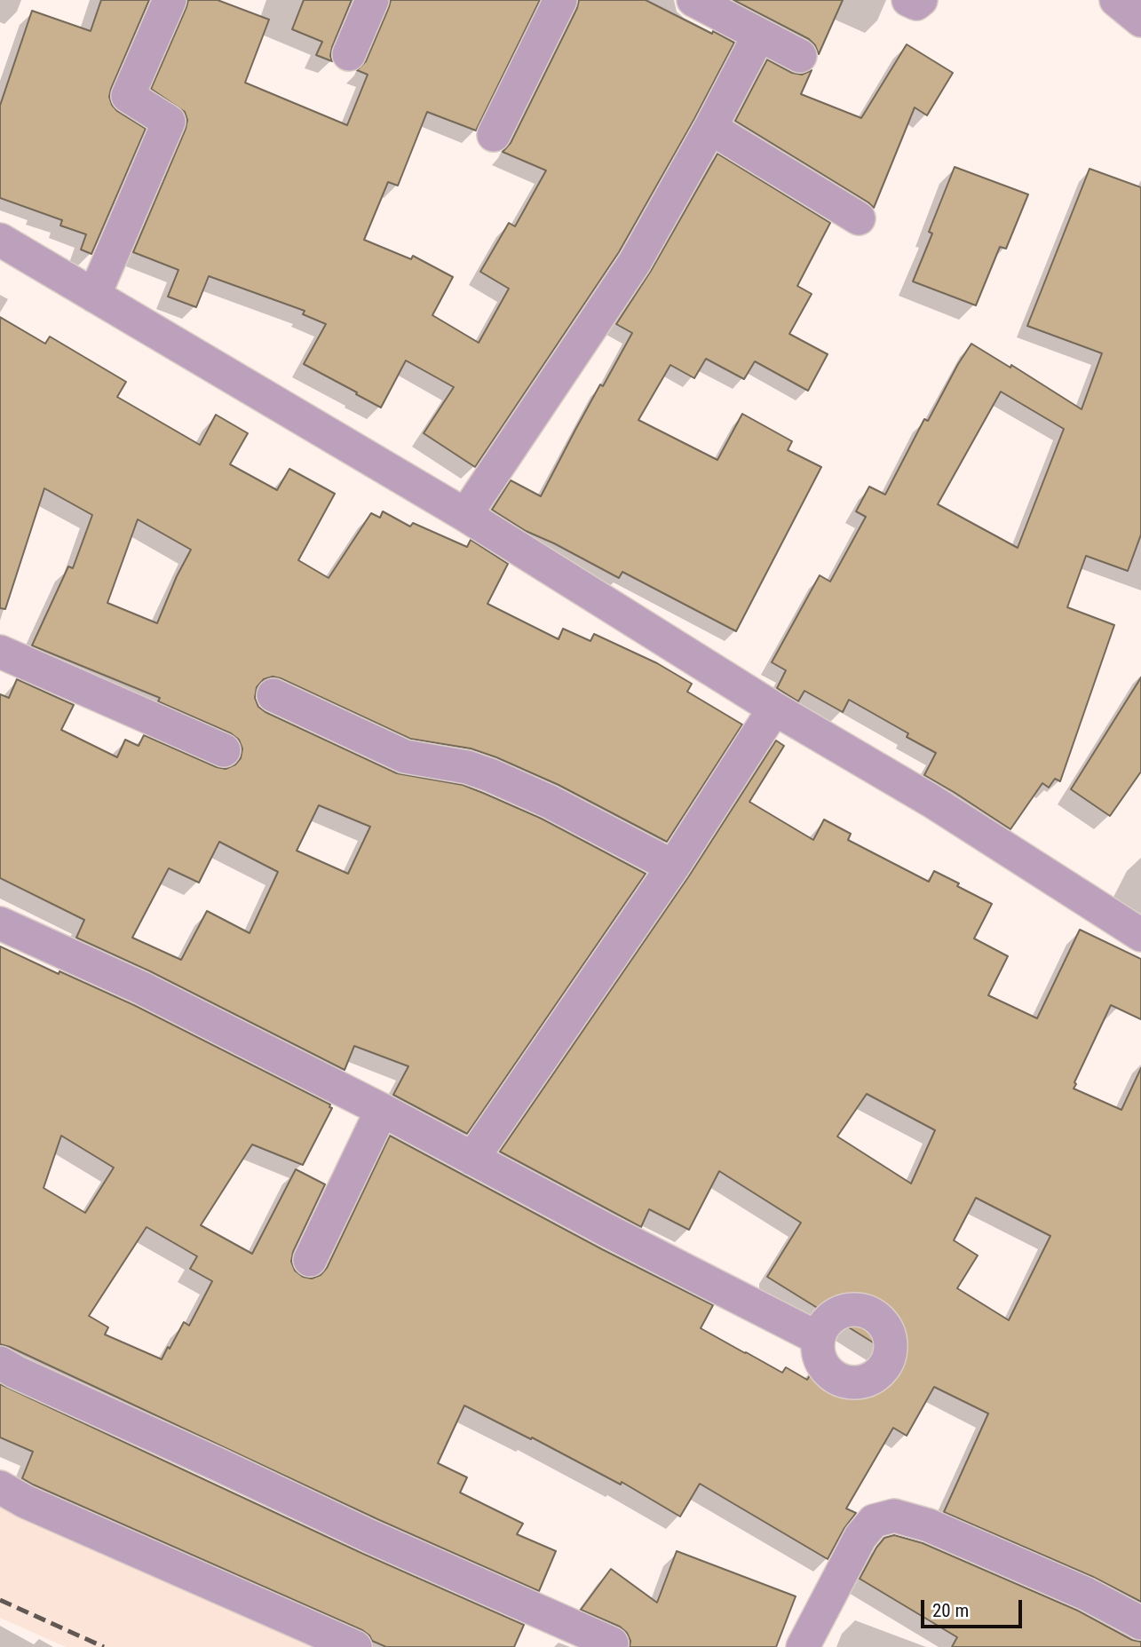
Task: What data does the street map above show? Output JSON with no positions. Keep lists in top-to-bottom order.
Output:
{
  "scale_bar": "20 m"
}
